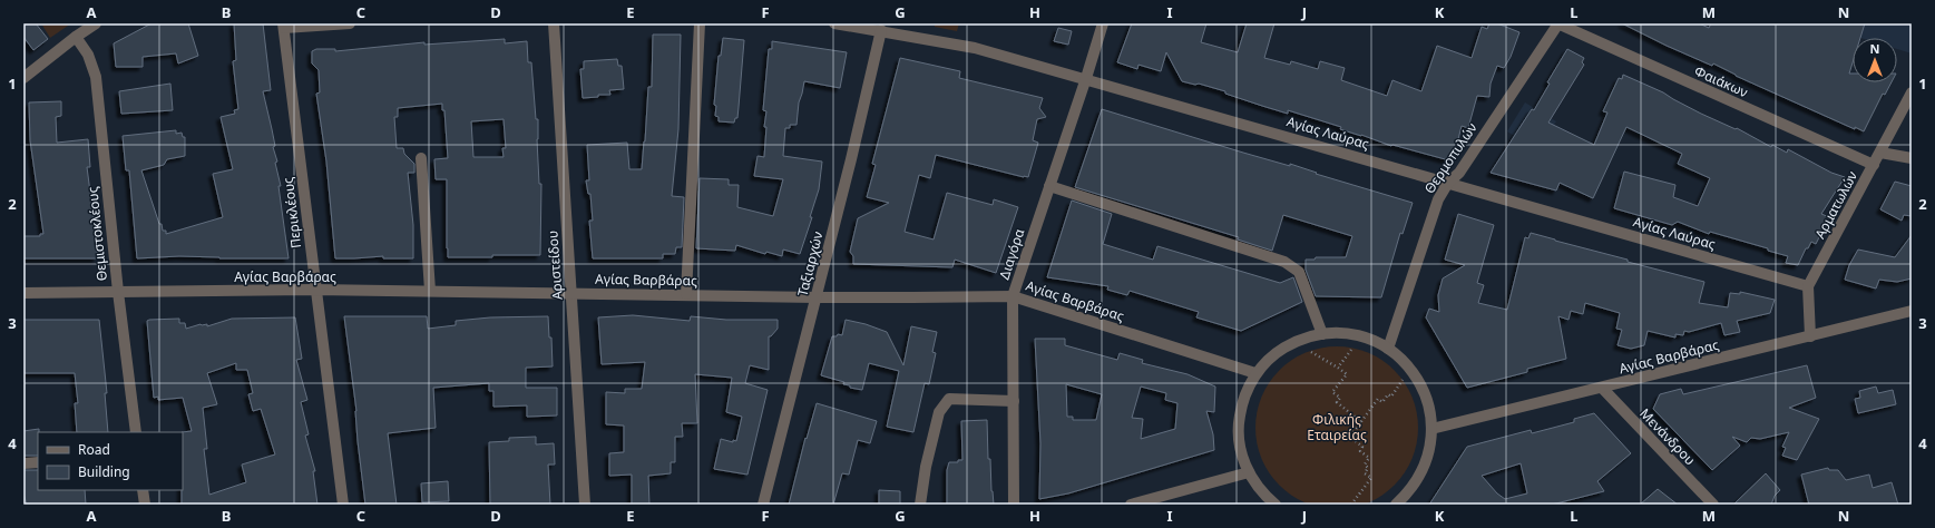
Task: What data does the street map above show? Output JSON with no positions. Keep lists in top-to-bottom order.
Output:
{
  "streets": {
    "street": [
      "Φαιάκων",
      "Αγίας Λαύρας",
      "Θερμοπυλών",
      "Αρματωλών",
      "Περικλέους",
      "Θεμιστοκλέους",
      "Διαγόρα",
      "Ταξιαρχών",
      "Αριστείδου",
      "Αγίας Βαρβάρας",
      "Μενάνδρου"
    ]
  },
  "crossings": [
    ["Φαιάκων", "Θερμοπυλών"],
    ["Φαιάκων", "Αρματωλών"],
    ["Αγίας Λαύρας", "Θερμοπυλών"],
    ["Αγίας Λαύρας", "Αρματωλών"],
    ["Αγίας Λαύρας", "Διαγόρα"],
    ["Αγίας Λαύρας", "Ταξιαρχών"],
    ["Αρματωλών", "Αγίας Βαρβάρας"],
    ["Περικλέους", "Αγίας Βαρβάρας"],
    ["Θεμιστοκλέους", "Αγίας Βαρβάρας"],
    ["Διαγόρα", "Αγίας Βαρβάρας"],
    ["Ταξιαρχών", "Αγίας Βαρβάρας"],
    ["Αριστείδου", "Αγίας Βαρβάρας"],
    ["Αγίας Βαρβάρας", "Μενάνδρου"]
  ],
  "parks": ["Φιλικής Εταιρείας"],
  "legend": ["Road", "Building"],
  "north": "top",
  "grid": {
    "columns": [
      "A",
      "B",
      "C",
      "D",
      "E",
      "F",
      "G",
      "H",
      "I",
      "J",
      "K",
      "L",
      "M",
      "N"
    ],
    "rows": [
      "1",
      "2",
      "3",
      "4"
    ]
  }
}
